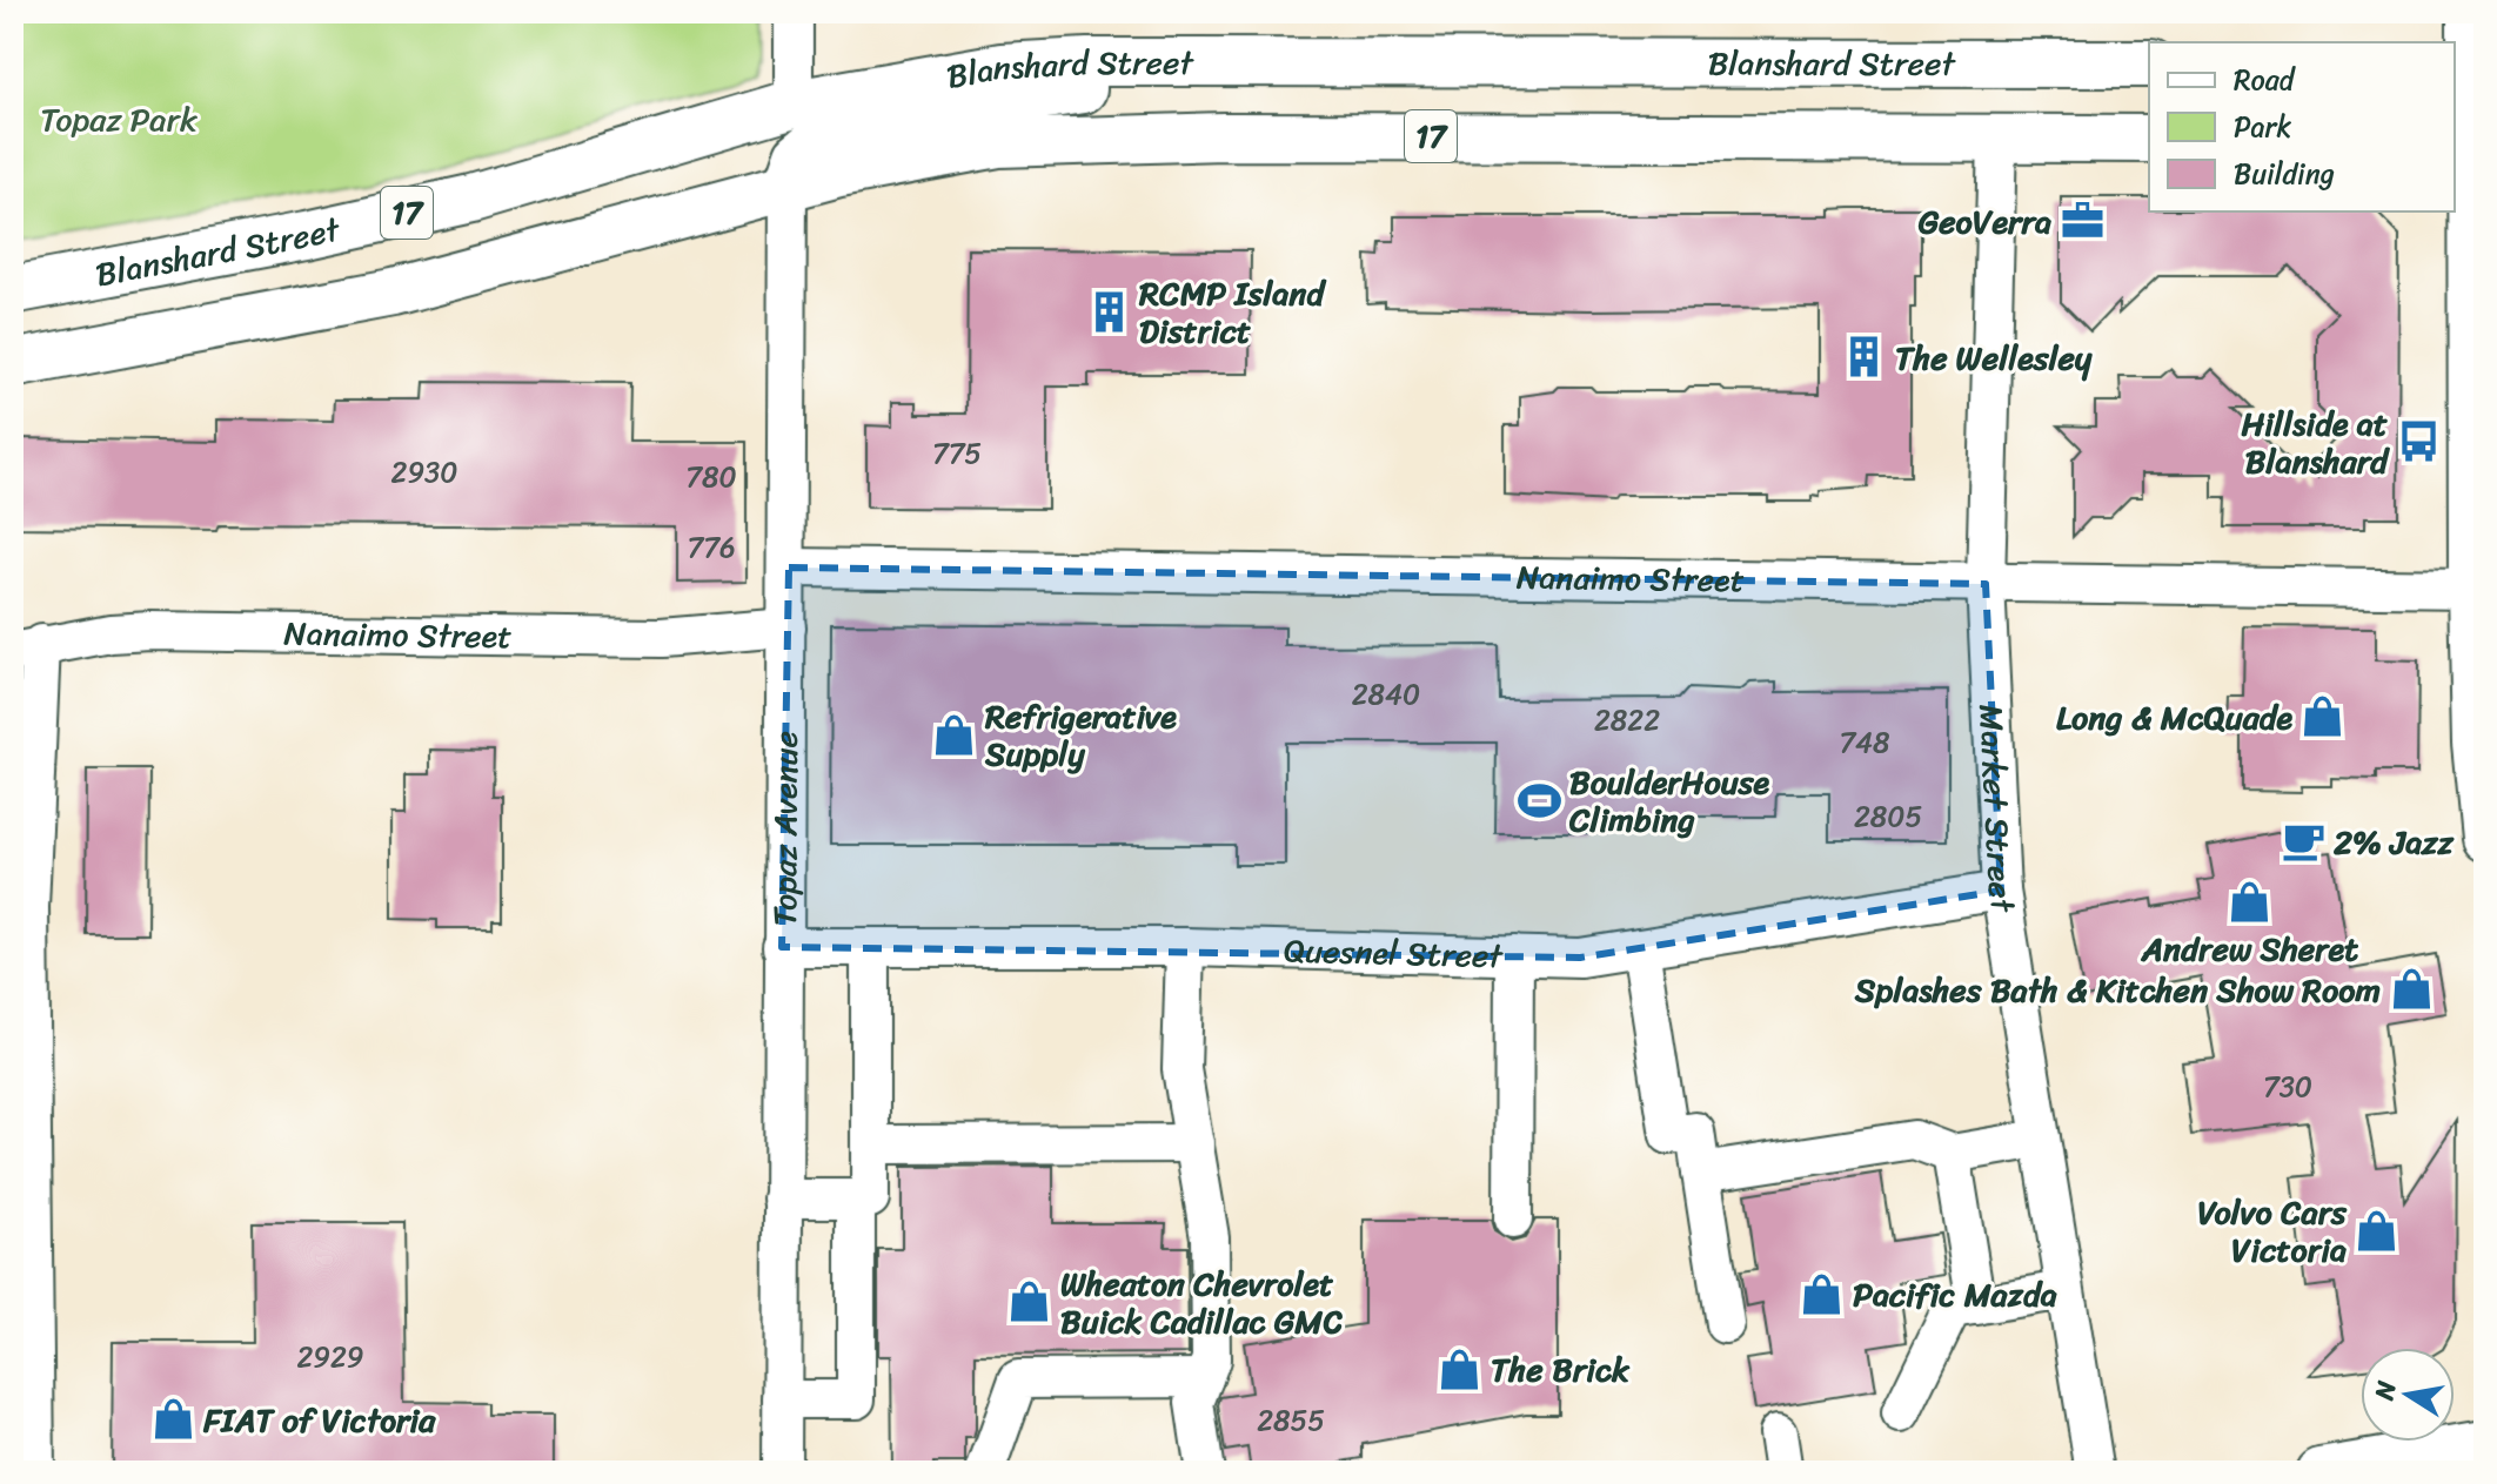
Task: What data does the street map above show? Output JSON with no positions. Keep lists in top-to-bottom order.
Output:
{
  "streets": {
    "main road": ["Blanshard Street", "17"],
    "street": [
      "Nanaimo Street",
      "Market Street",
      "Topaz Avenue",
      "Quesnel Street"
    ]
  },
  "crossings": [
    ["Blanshard Street", "Market Street"],
    ["Blanshard Street", "Topaz Avenue"],
    ["Nanaimo Street", "Market Street"],
    ["Nanaimo Street", "Topaz Avenue"],
    ["Market Street", "Quesnel Street"],
    ["Topaz Avenue", "Quesnel Street"]
  ],
  "parks": ["Topaz Park"],
  "places": {
    "office": ["GeoVerra"],
    "building": ["RCMP Island District", "The Wellesley"],
    "bus stop": ["Hillside at Blanshard"],
    "shop": [
      "Long & McQuade",
      "Refrigerative Supply",
      "Andrew Sheret",
      "Splashes Bath & Kitchen Show Room",
      "Volvo Cars Victoria",
      "Pacific Mazda",
      "Wheaton Chevrolet Buick Cadillac GMC",
      "The Brick",
      "FIAT of Victoria"
    ],
    "sports": ["BoulderHouse Climbing"],
    "cafe": ["2% Jazz"]
  },
  "house_numbers": [
    "775",
    "2930",
    "780",
    "776",
    "2840",
    "2822",
    "748",
    "2805",
    "730",
    "2929",
    "2855"
  ],
  "legend": ["Road", "Park", "Building"],
  "north": "left"
}
